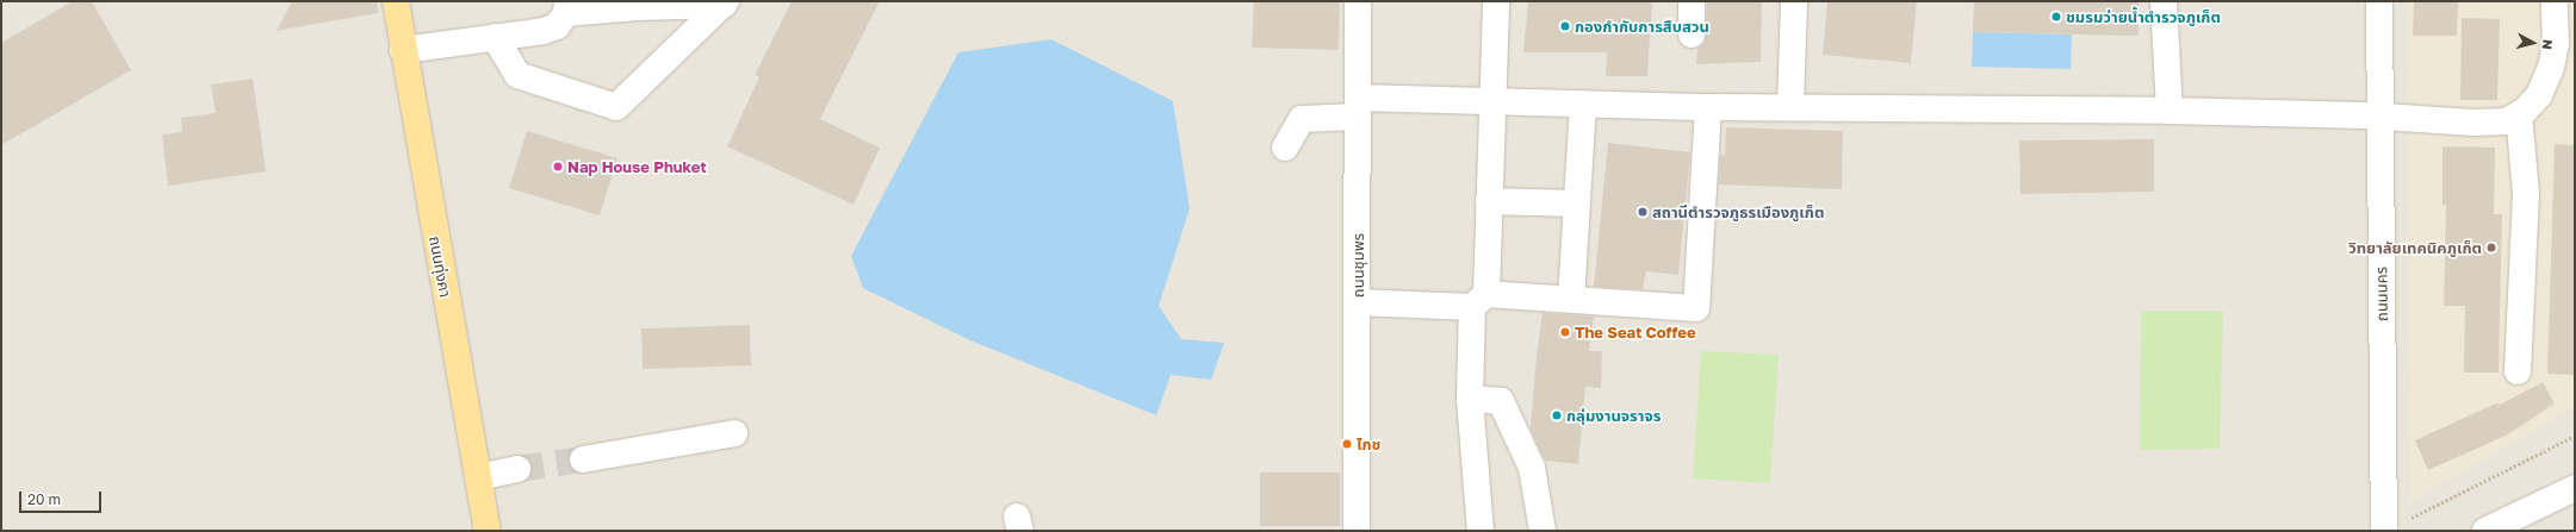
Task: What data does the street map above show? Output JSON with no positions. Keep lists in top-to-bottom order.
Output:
{
  "streets": {
    "main road": ["ถนนทุ่งคา"],
    "street": ["ถนนชุมพร", "ถนนนคร"]
  },
  "places": [
    "ชมรมว่ายน้ำตำรวจภูเก็ต",
    "กองกำกับการสืบสวน",
    "Nap House Phuket",
    "สถานีตำรวจภูธรเมืองภูเก็ต",
    "วิทยาลัยเทคนิคภูเก็ต",
    "The Seat Coffee",
    "กลุ่มงานจราจร",
    "ไกช"
  ],
  "scale_bar": "20 m",
  "north": "right"
}
